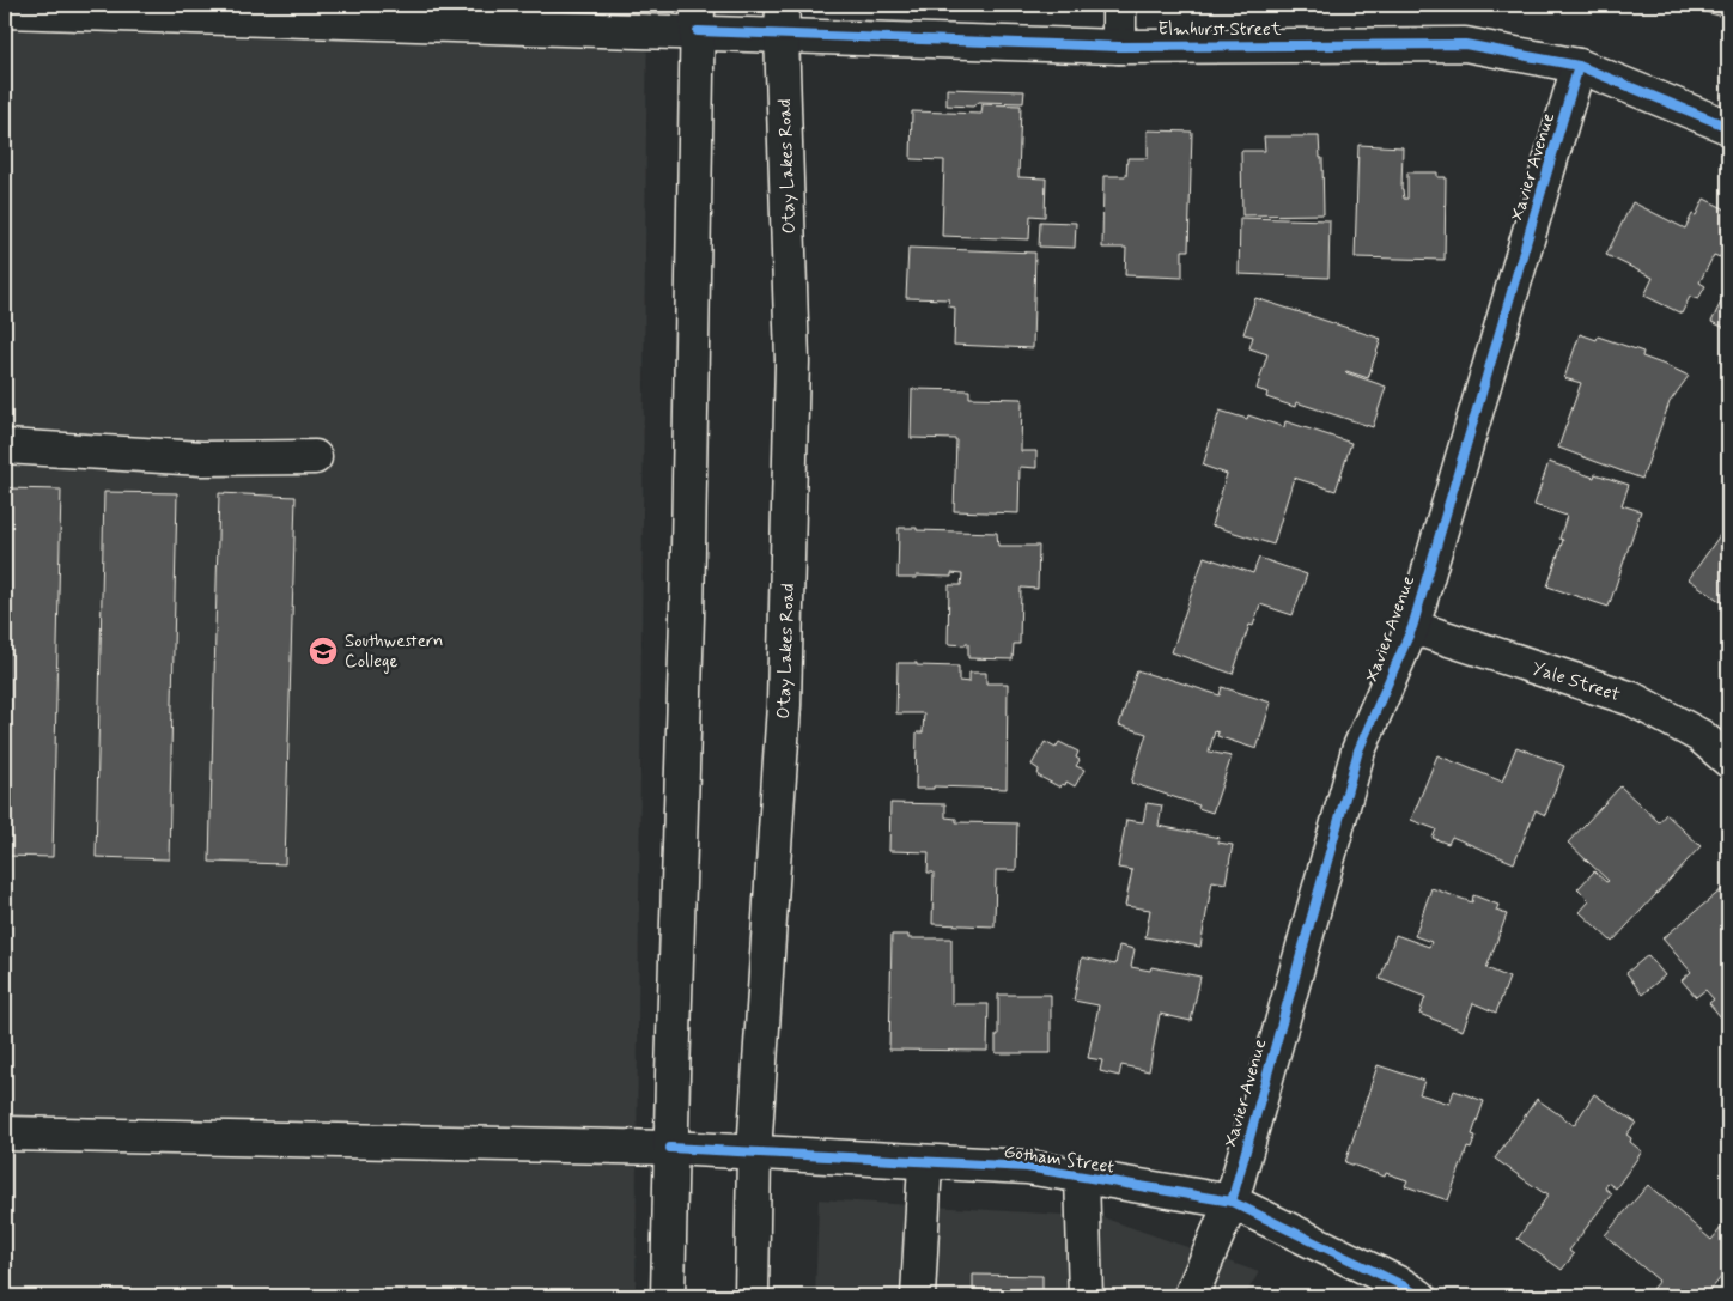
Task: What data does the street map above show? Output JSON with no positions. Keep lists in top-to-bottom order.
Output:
{
  "streets": {
    "street": [
      "Elmhurst Street",
      "Otay Lakes Road",
      "Xavier Avenue",
      "Yale Street",
      "Gotham Street"
    ]
  },
  "crossings": [
    ["Elmhurst Street", "Otay Lakes Road"],
    ["Elmhurst Street", "Xavier Avenue"],
    ["Otay Lakes Road", "Gotham Street"],
    ["Xavier Avenue", "Yale Street"],
    ["Xavier Avenue", "Gotham Street"]
  ],
  "places": {
    "school or university": ["Southwestern College"]
  }
}
